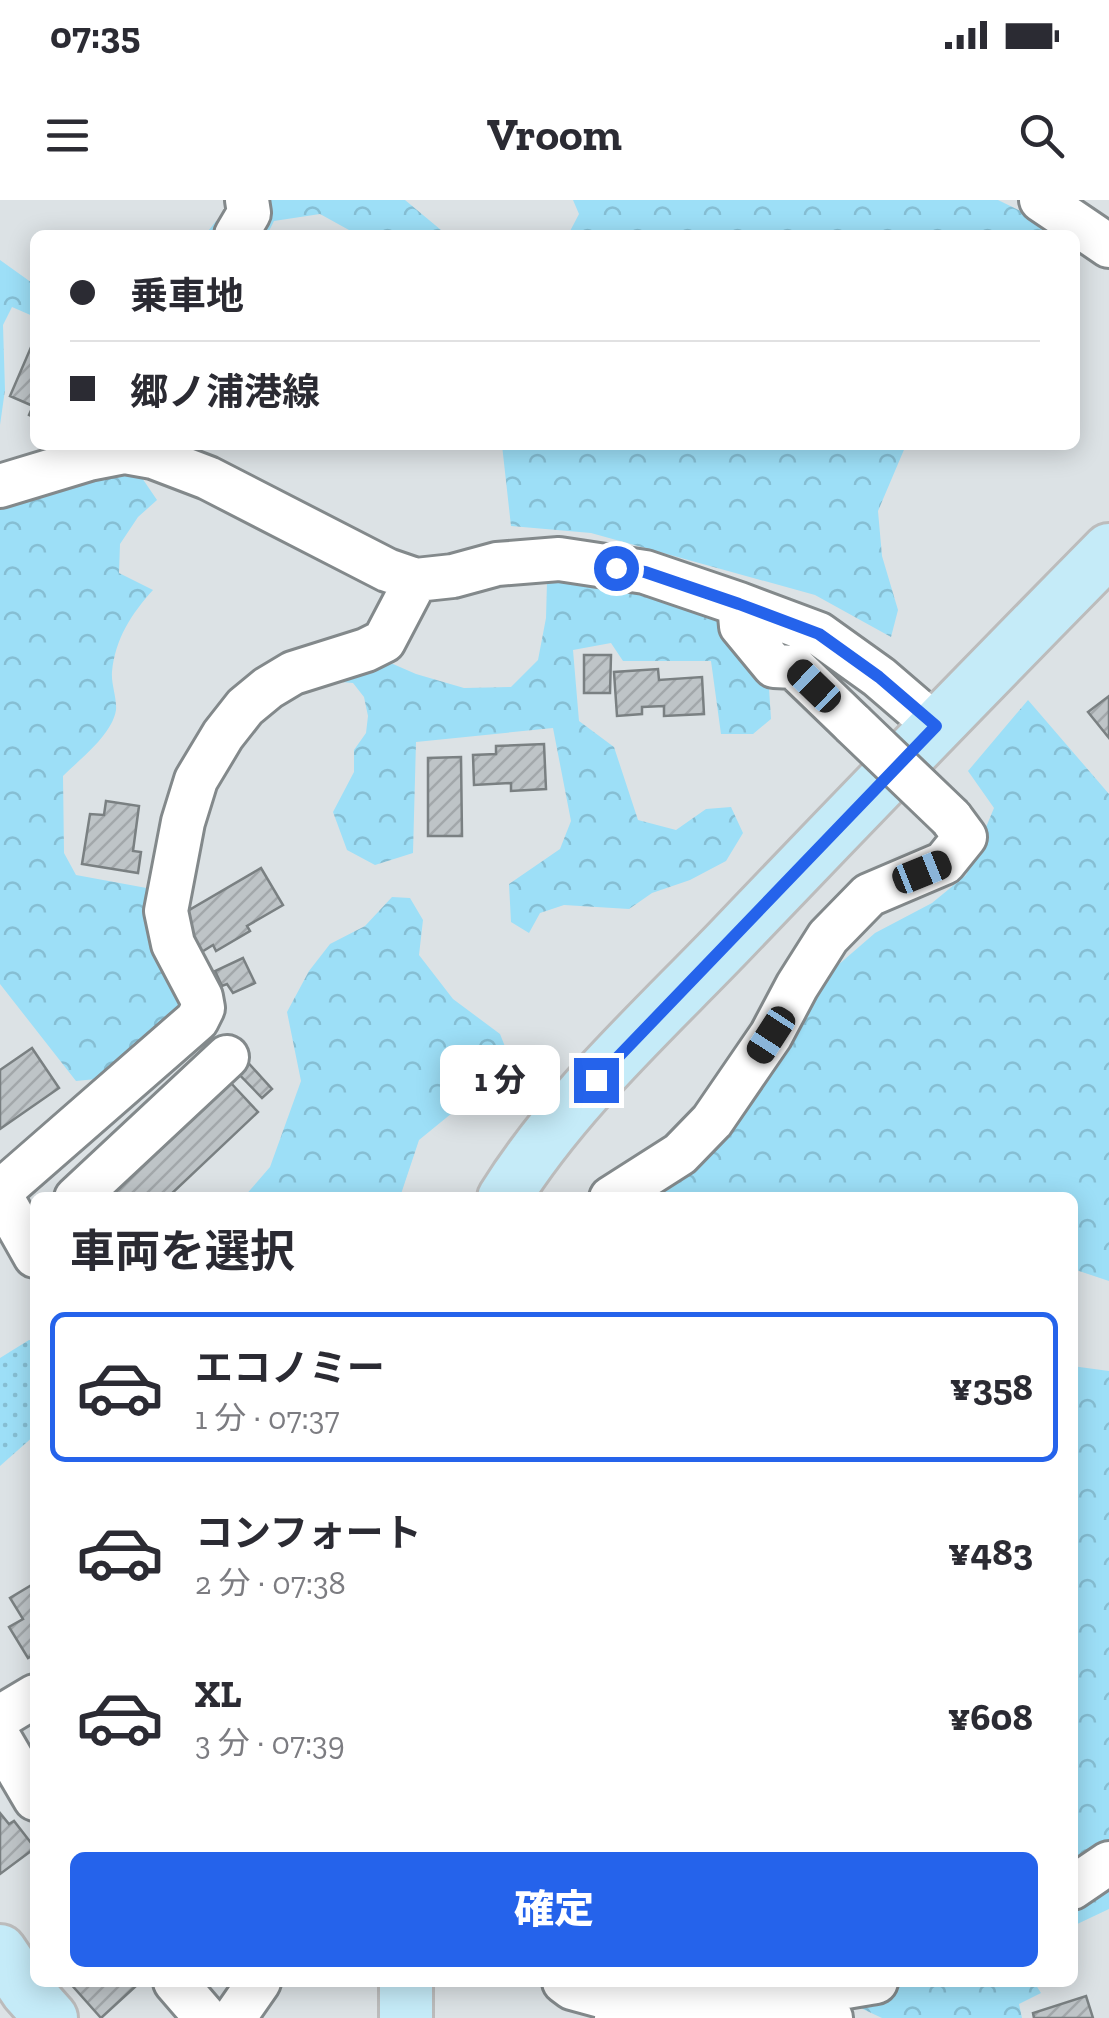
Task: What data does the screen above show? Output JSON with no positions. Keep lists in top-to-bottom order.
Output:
{
  "page": {
    "status": "07:35",
    "header": "Vroom",
    "banner": ["乗車地", "郷ノ浦港線"],
    "bubble": "1 分",
    "heading": "車両を選択",
    "list": [
      {
        "name": "エコノミー",
        "note": "1 分 · 07:37",
        "value": "¥358"
      },
      {
        "name": "コンフォート",
        "note": "2 分 · 07:38",
        "value": "¥483"
      },
      {
        "name": "XL",
        "note": "3 分 · 07:39",
        "value": "¥608"
      }
    ],
    "buttons": "確定"
  }
}
